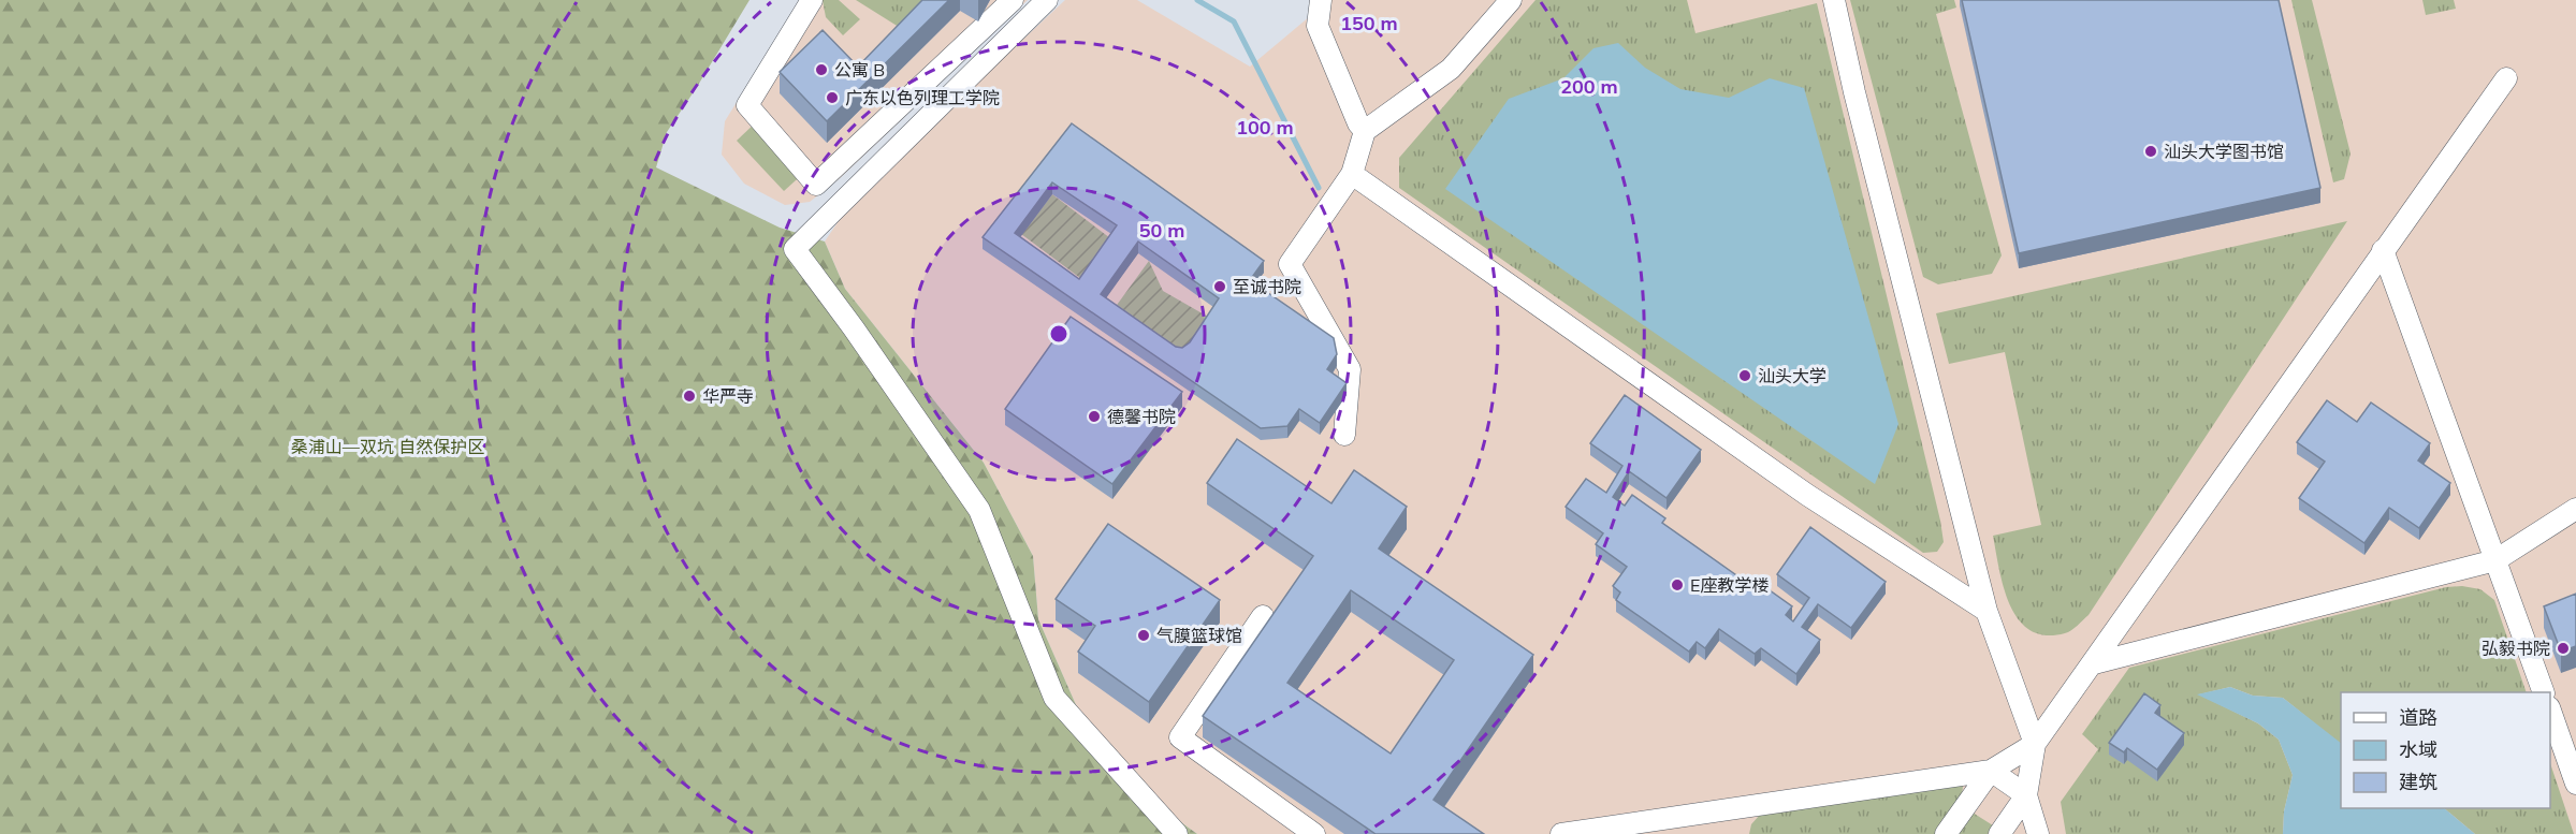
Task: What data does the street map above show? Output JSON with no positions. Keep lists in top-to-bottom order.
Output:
{
  "parks": ["桑浦山—双坑 自然保护区"],
  "places": [
    "公寓 B",
    "广东以色列理工学院",
    "汕头大学图书馆",
    "至诚书院",
    "汕头大学",
    "华严寺",
    "德馨书院",
    "E座教学楼",
    "气膜篮球馆",
    "弘毅书院"
  ],
  "legend": ["道路", "水域", "建筑"],
  "rings": [
    "150 m",
    "200 m",
    "100 m",
    "50 m"
  ]
}
